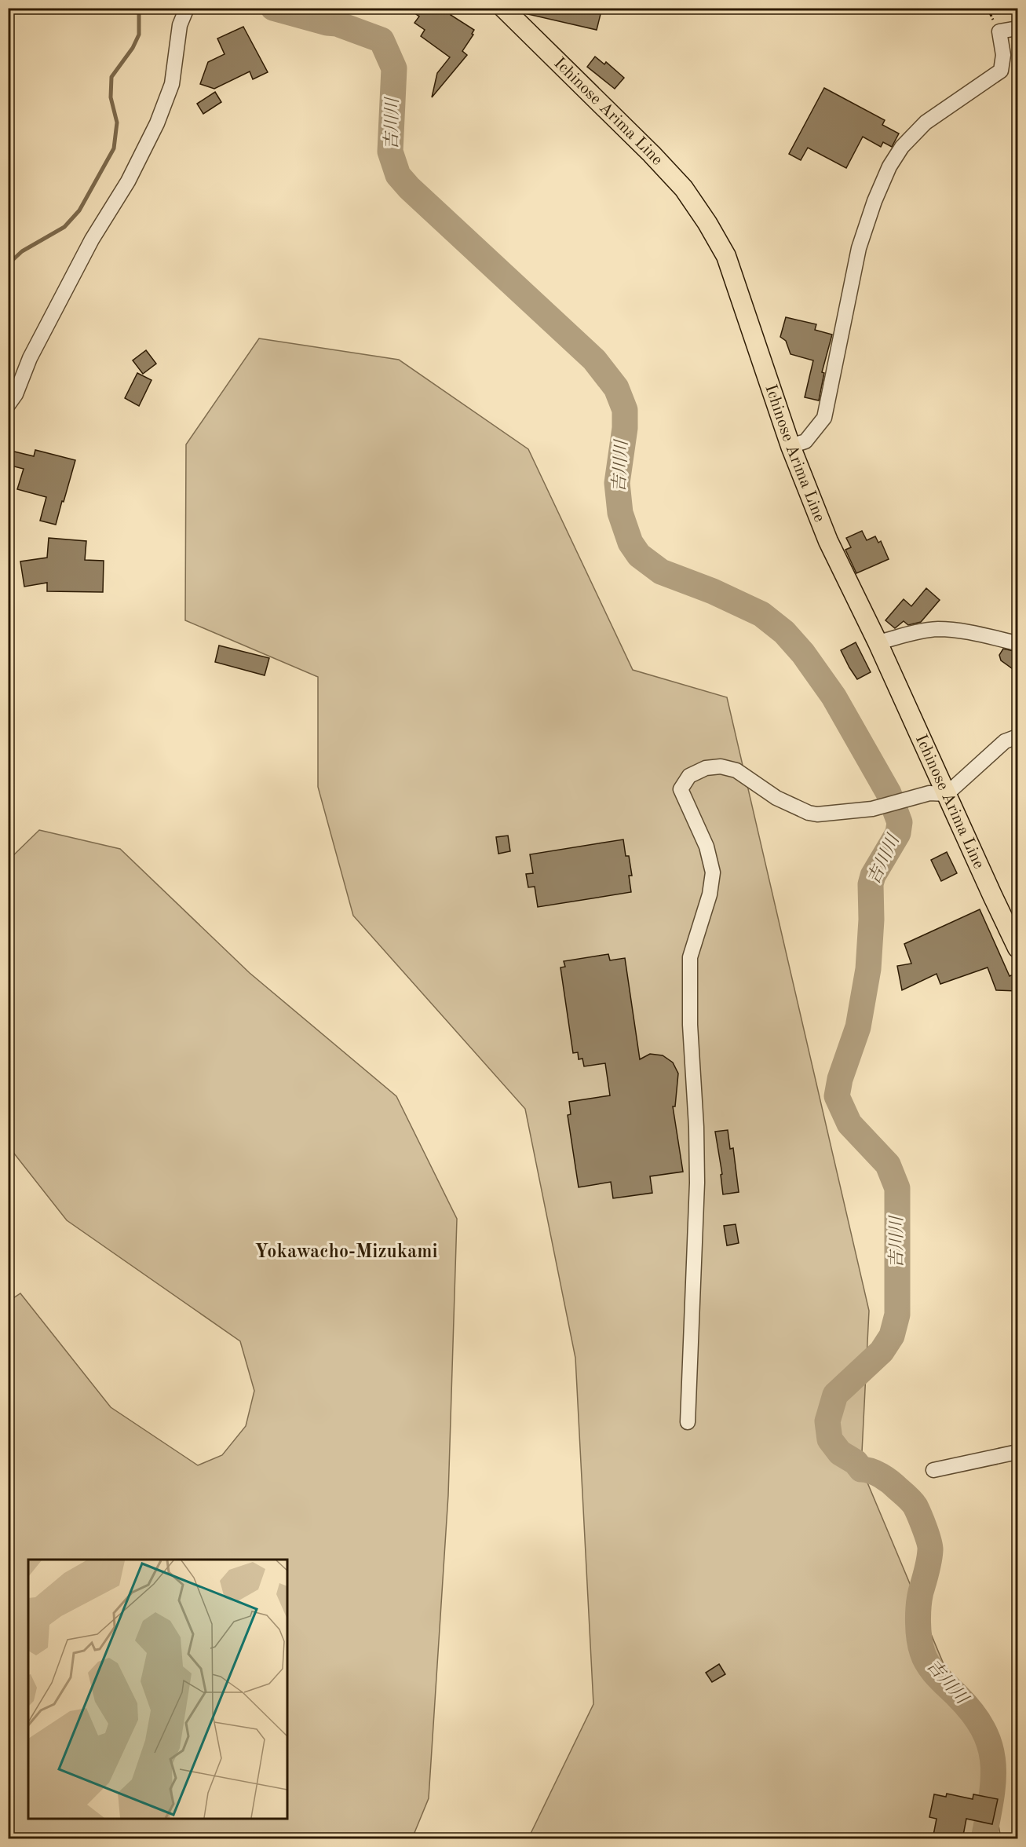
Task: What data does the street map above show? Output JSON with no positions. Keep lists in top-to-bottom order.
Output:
{
  "streets": {
    "main road": ["Ichinose Arima Line"]
  },
  "districts": ["Yokawacho-Mizukami"],
  "water": ["吉川川"]
}
